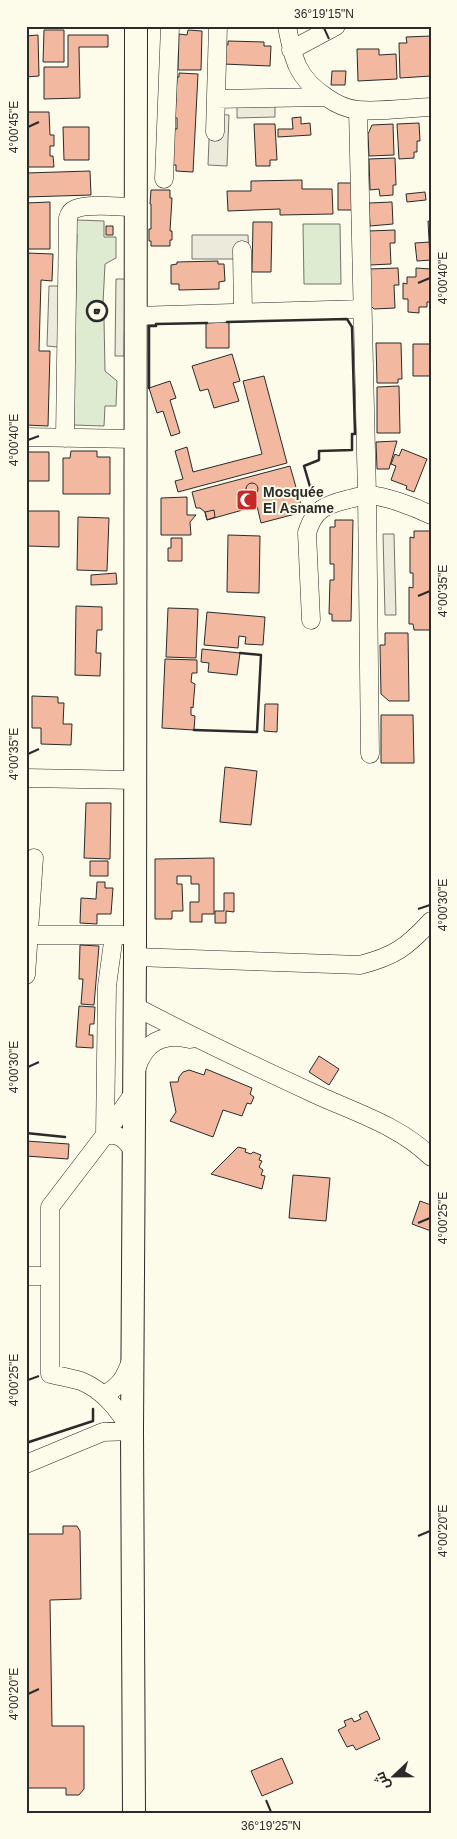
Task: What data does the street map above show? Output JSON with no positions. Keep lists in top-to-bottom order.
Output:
{
  "places": {
    "mosque": ["Mosquée El Asname"]
  },
  "north": "left",
  "coordinates": [
    "36°19'15\"N",
    "4°00'45\"E",
    "4°00'40\"E",
    "4°00'35\"E",
    "4°00'30\"E",
    "4°00'25\"E",
    "4°00'20\"E",
    "36°19'25\"N"
  ]
}
